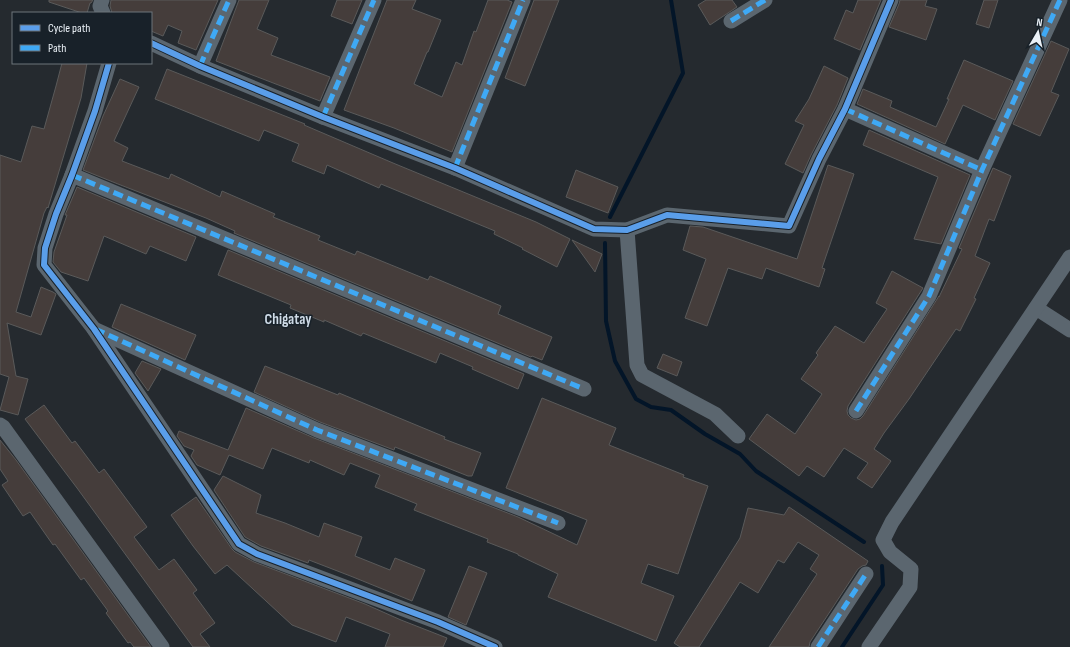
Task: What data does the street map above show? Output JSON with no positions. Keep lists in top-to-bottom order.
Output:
{
  "districts": ["Chigatay"],
  "legend": ["Cycle path", "Path"],
  "north": "top"
}
